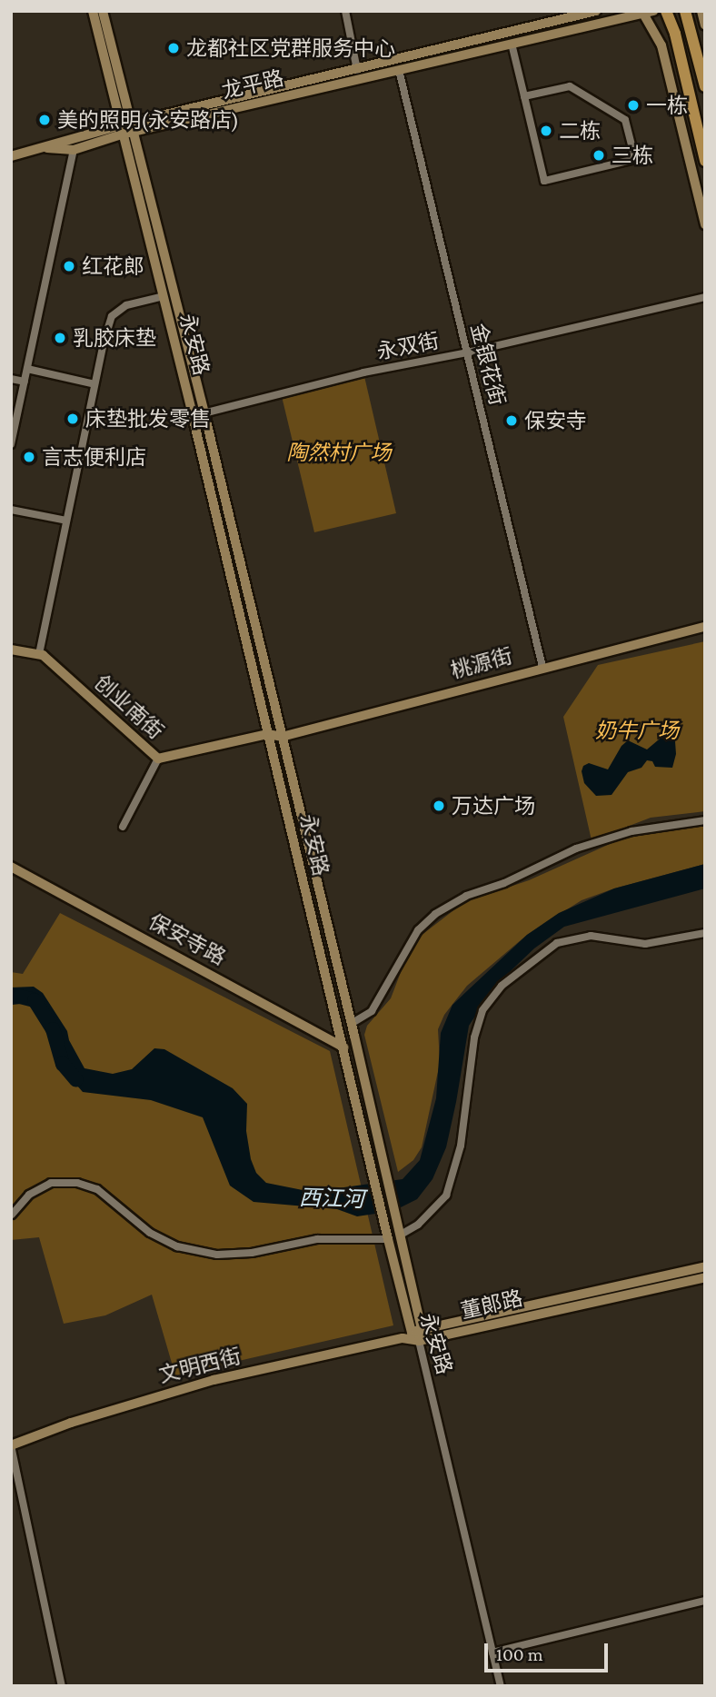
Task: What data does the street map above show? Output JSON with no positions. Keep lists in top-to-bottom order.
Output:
{
  "streets": {
    "street": [
      "龙平路",
      "永安路",
      "永双街",
      "金银花街",
      "桃源街",
      "创业南街",
      "保安寺路",
      "董郞路",
      "文明西街"
    ]
  },
  "crossings": [
    ["龙平路", "永安路"],
    ["龙平路", "金银花街"],
    ["永安路", "永双街"],
    ["永安路", "桃源街"],
    ["永安路", "创业南街"],
    ["永安路", "保安寺路"],
    ["永安路", "董郞路"],
    ["永安路", "文明西街"],
    ["永双街", "金银花街"],
    ["金银花街", "桃源街"],
    ["桃源街", "创业南街"],
    ["董郞路", "文明西街"]
  ],
  "water": ["西江河"],
  "parks": ["陶然村广场", "奶牛广场"],
  "places": [
    "龙都社区党群服务中心",
    "一栋",
    "美的照明(永安路店)",
    "二栋",
    "三栋",
    "红花郎",
    "乳胶床垫",
    "床垫批发零售",
    "保安寺",
    "言志便利店",
    "万达广场"
  ],
  "scale_bar": "100 m"
}
